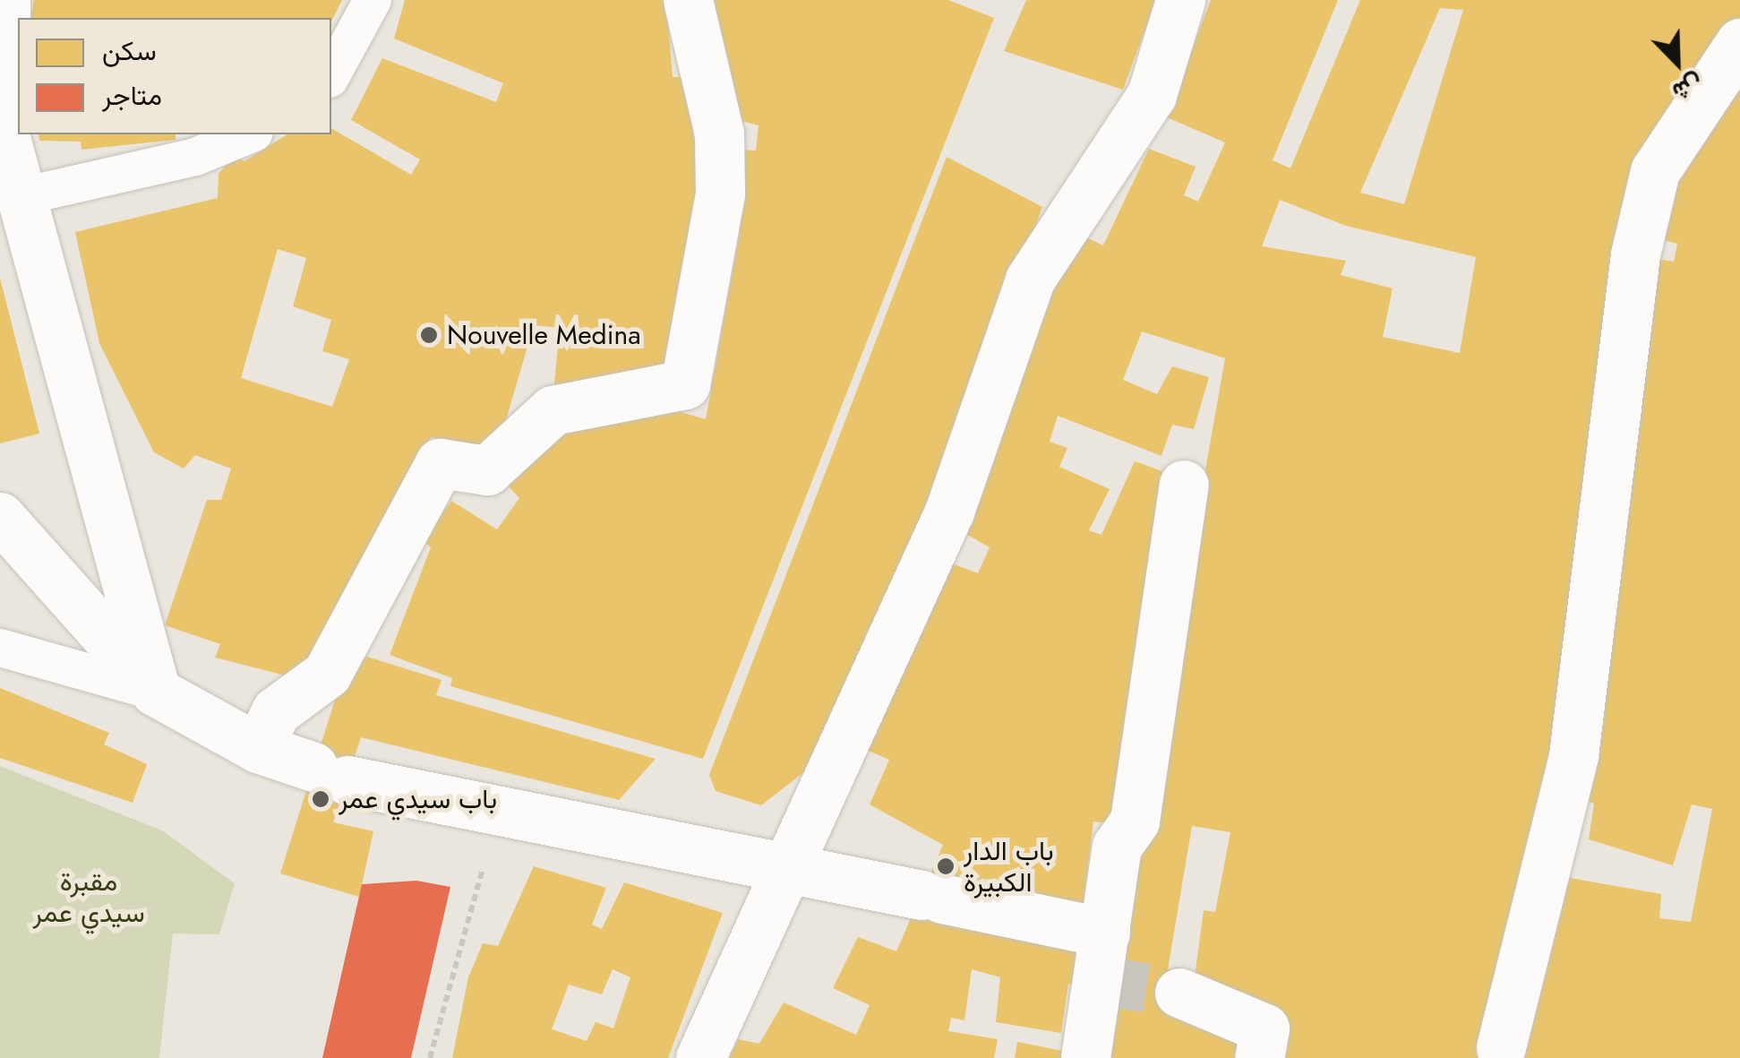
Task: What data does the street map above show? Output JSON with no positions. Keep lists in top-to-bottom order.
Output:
{
  "parks": ["مقبرة سيدي عمر"],
  "places": ["Nouvelle Medina", "باب سيدي عمر", "باب الدار الكبيرة"],
  "legend": ["سكن", "متاجر"],
  "north": "bottom right"
}
